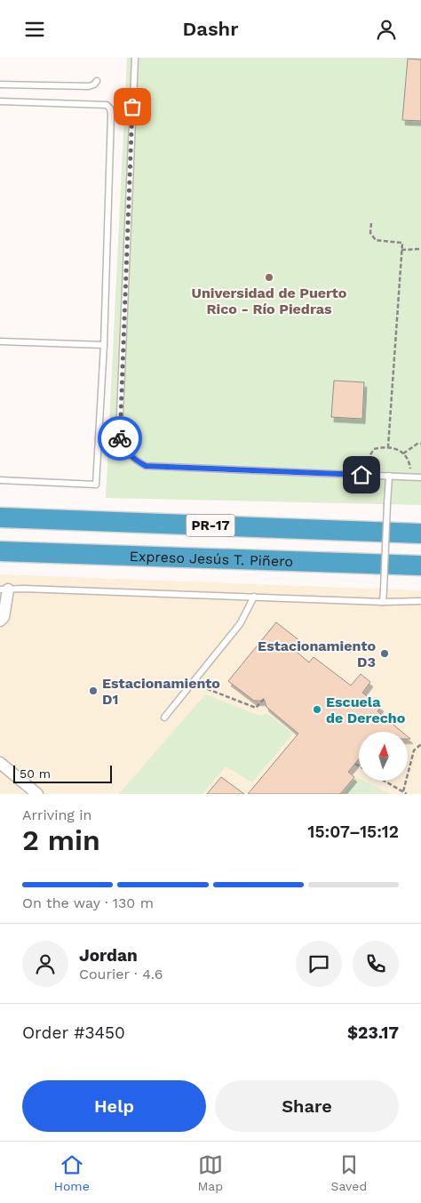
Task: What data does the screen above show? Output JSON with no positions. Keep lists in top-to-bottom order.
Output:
{
  "streets": {
    "highway": ["PR-17", "Expreso Jesús T. Piñero"]
  },
  "places": [
    "Universidad de Puerto Rico - Río Piedras",
    "Estacionamiento D3",
    "Estacionamiento D1",
    "Escuela de Derecho"
  ],
  "scale_bar": "50 m",
  "north": "top",
  "page": {
    "header": "Dashr",
    "scale": "50 m",
    "heading": ["2 min", "Arriving in", "15:07–15:12"],
    "panel": [
      "Jordan",
      "Courier · 4.6",
      "Order #3450",
      "$23.17"
    ],
    "bar": "On the way · 130 m",
    "buttons": ["Help", "Share"],
    "tabs": ["Home", "Map", "Saved"]
  }
}
